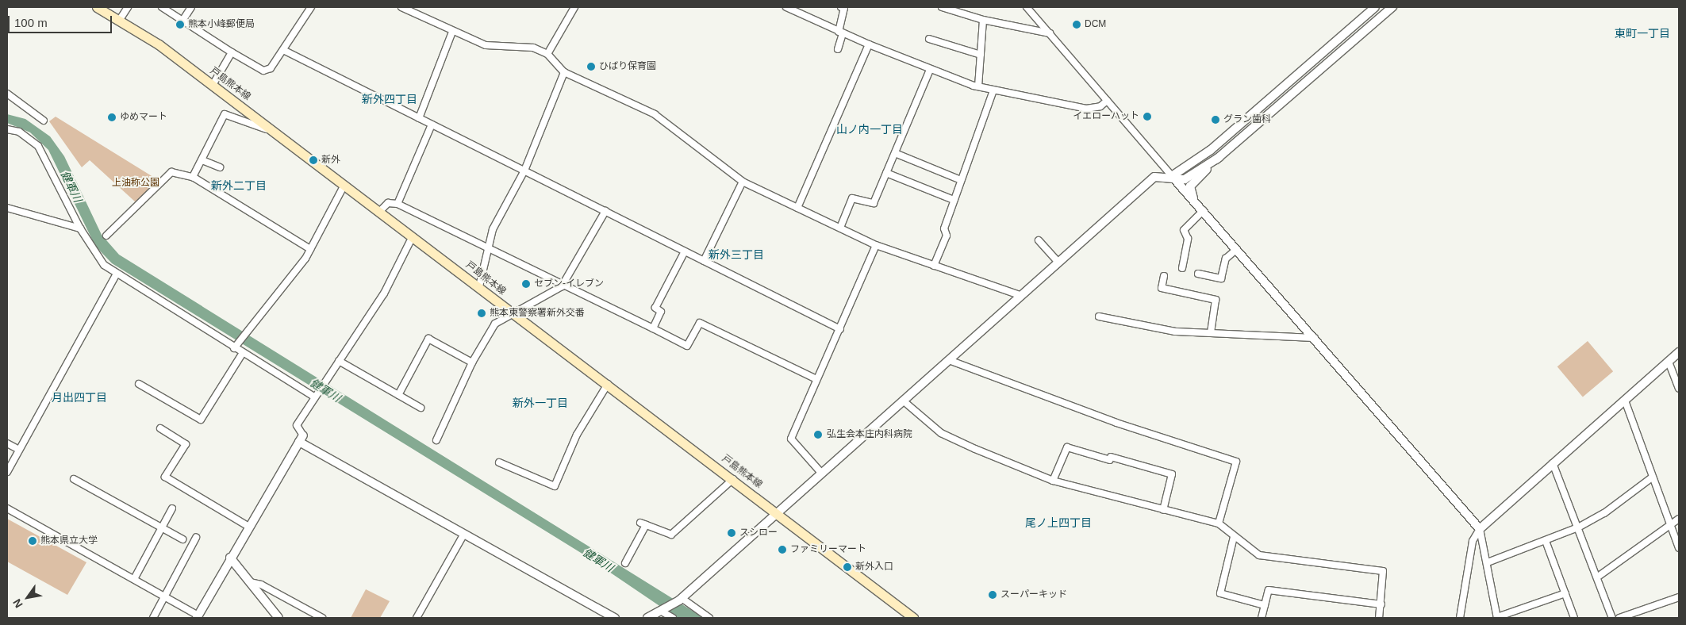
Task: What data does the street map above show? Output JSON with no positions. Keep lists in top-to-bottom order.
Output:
{
  "streets": {
    "main road": ["戸島熊本線"]
  },
  "districts": [
    "東町一丁目",
    "新外四丁目",
    "山ノ内一丁目",
    "新外二丁目",
    "新外三丁目",
    "月出四丁目",
    "新外一丁目",
    "尾ノ上四丁目"
  ],
  "water": ["健軍川"],
  "parks": ["上油称公園"],
  "places": [
    "熊本小峰郵便局",
    "DCM",
    "ひばり保育園",
    "イエローハット",
    "ゆめマート",
    "グラン歯科",
    "新外",
    "セブン-イレブン",
    "熊本東警察署新外交番",
    "弘生会本庄内科病院",
    "スシロー",
    "熊本県立大学",
    "ファミリーマート",
    "新外入口",
    "スーパーキッド"
  ],
  "scale_bar": "100 m",
  "north": "bottom left"
}
